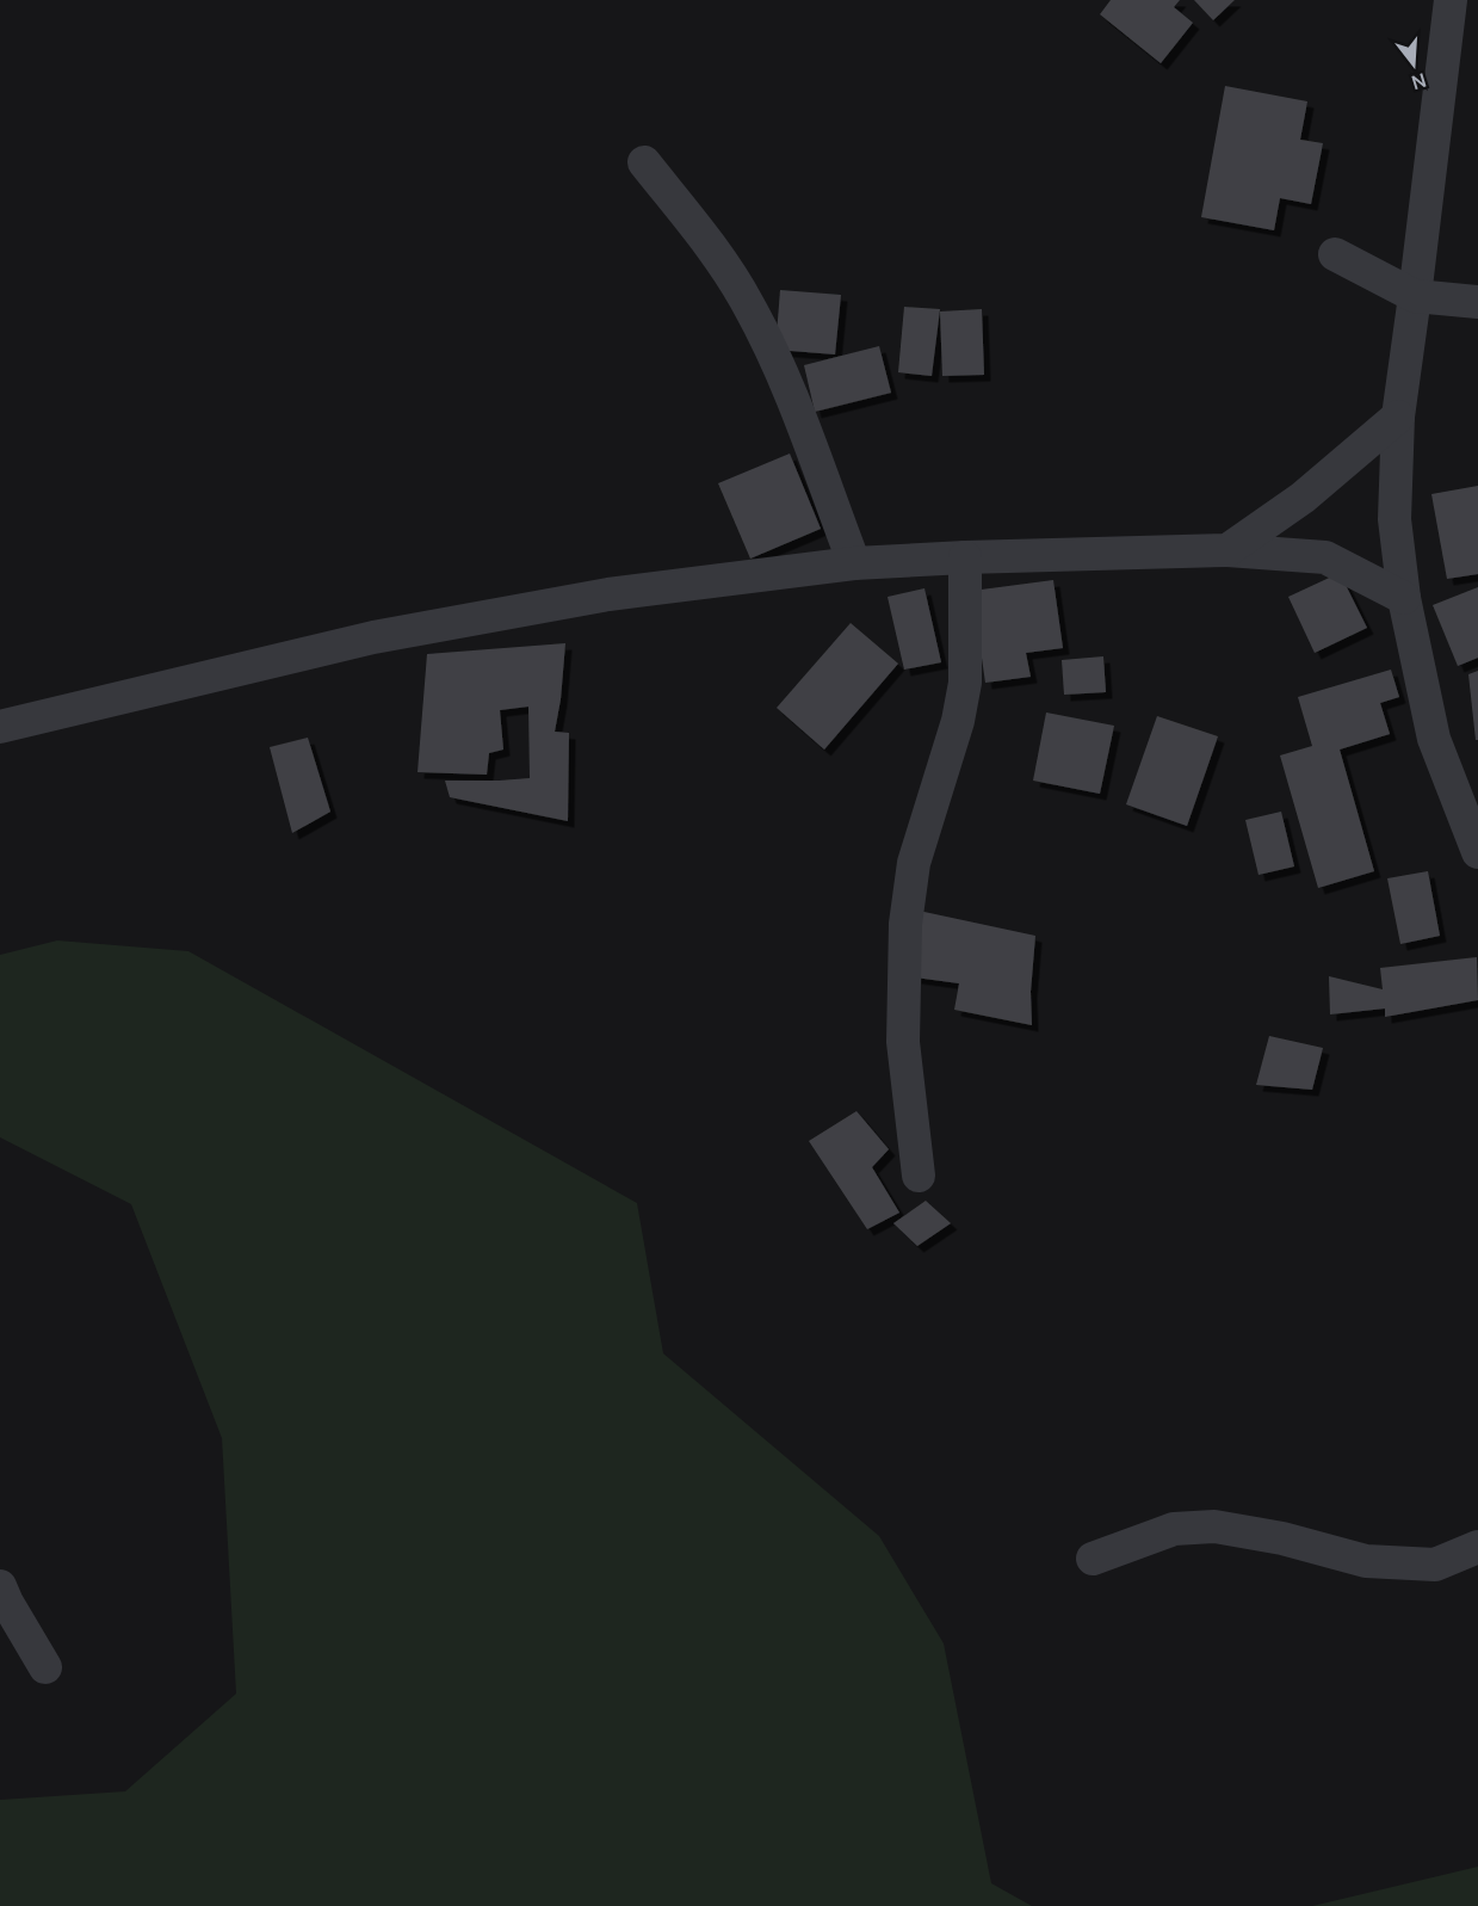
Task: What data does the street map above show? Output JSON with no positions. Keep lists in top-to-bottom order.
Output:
{
  "north": "bottom"
}
